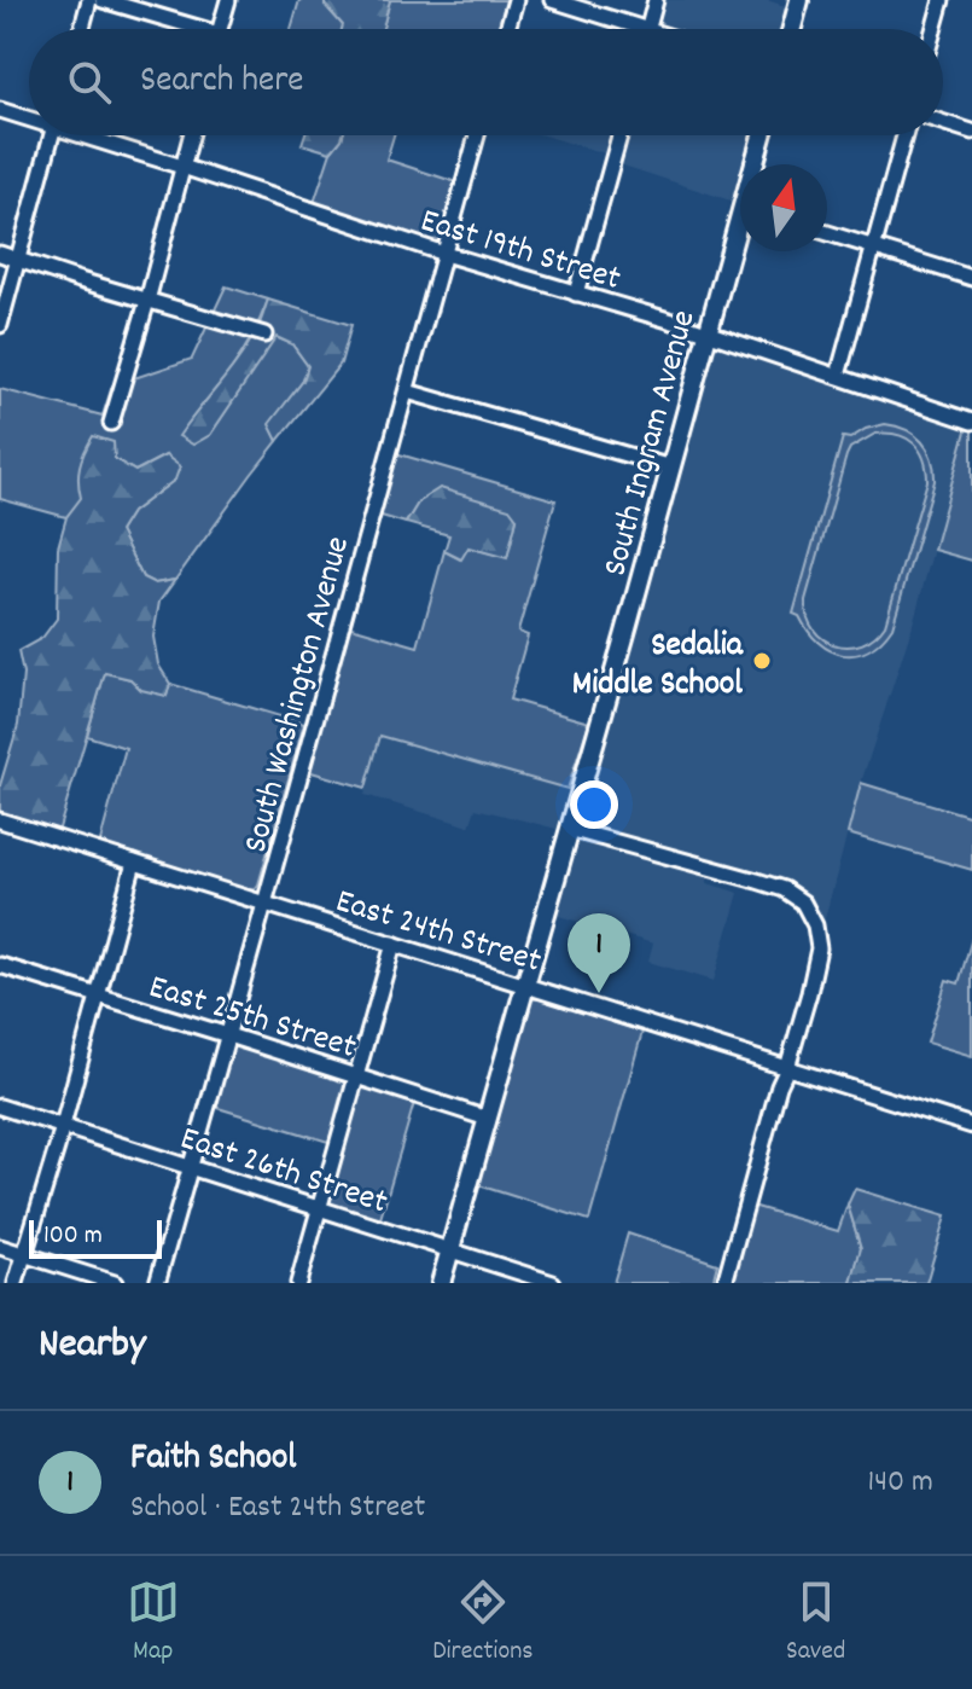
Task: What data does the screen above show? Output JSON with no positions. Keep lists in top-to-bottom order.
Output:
{
  "streets": {
    "main road": ["South Ingram Avenue"],
    "street": [
      "East 19th Street",
      "South Washington Avenue",
      "East 24th Street",
      "East 25th Street",
      "East 26th Street"
    ]
  },
  "crossings": [
    ["East 19th Street", "South Ingram Avenue"],
    ["East 19th Street", "South Washington Avenue"],
    ["South Ingram Avenue", "East 24th Street"],
    ["South Ingram Avenue", "East 25th Street"],
    ["South Ingram Avenue", "East 26th Street"],
    ["South Washington Avenue", "East 24th Street"],
    ["South Washington Avenue", "East 25th Street"],
    ["South Washington Avenue", "East 26th Street"]
  ],
  "places": ["Sedalia Middle School"],
  "scale_bar": "100 m",
  "north": "top",
  "page": {
    "search": "Search here",
    "pins": "1",
    "scale": "100 m",
    "heading": "Nearby",
    "list": [
      {
        "mark": "1",
        "name": "Faith School",
        "note": "School · East 24th Street",
        "value": "140 m"
      }
    ],
    "nav": ["Map", "Directions", "Saved"]
  }
}
